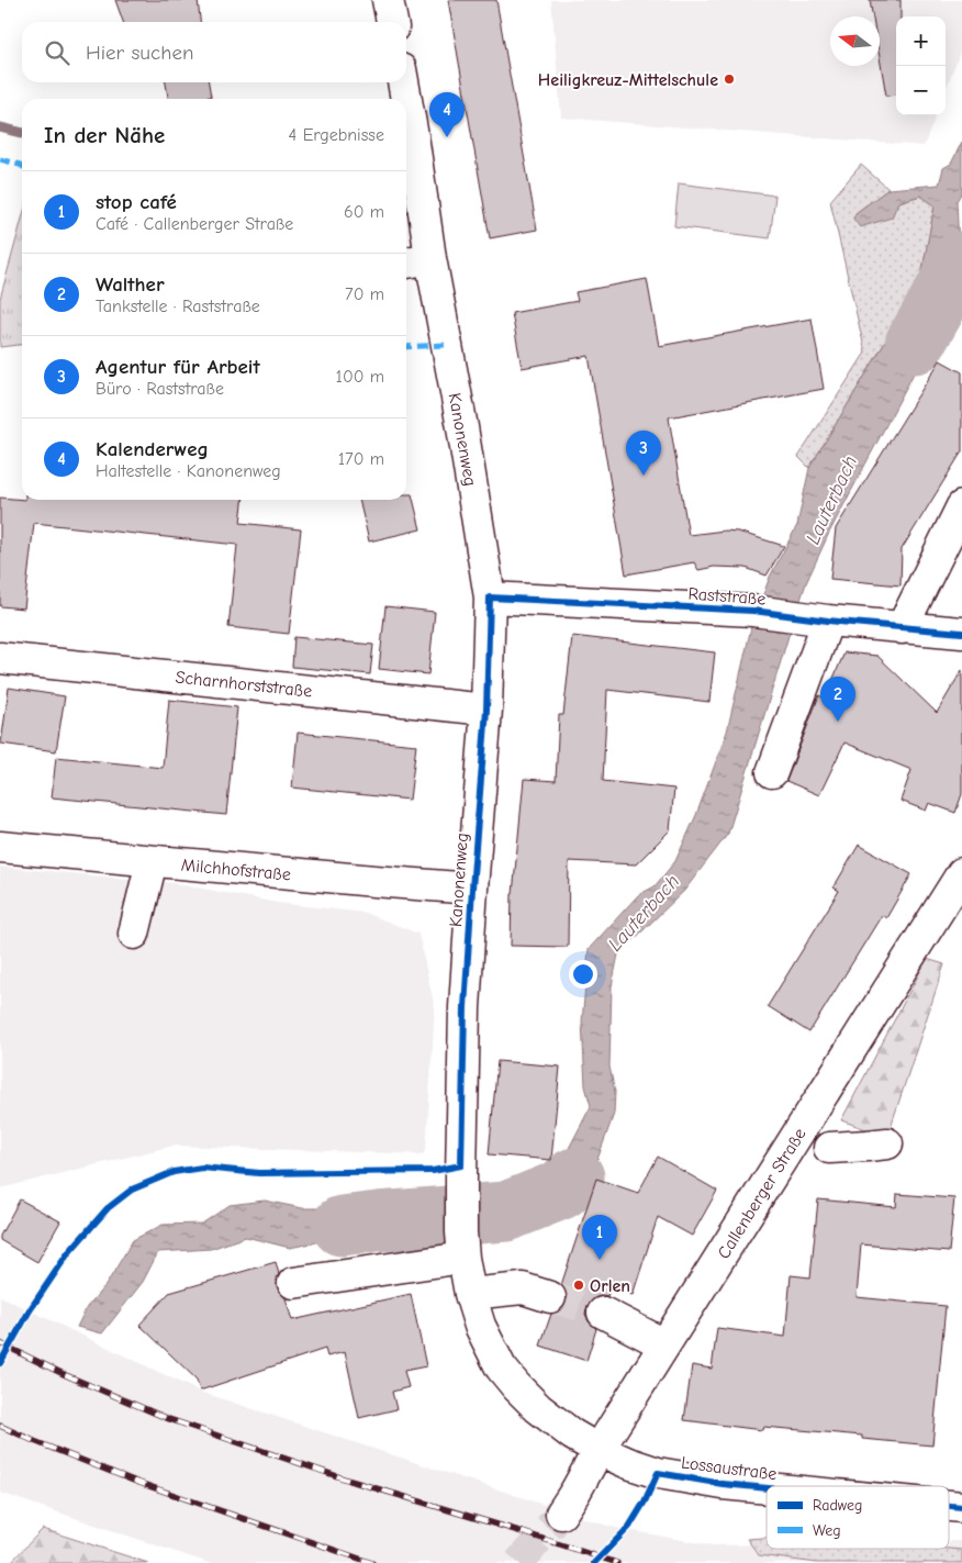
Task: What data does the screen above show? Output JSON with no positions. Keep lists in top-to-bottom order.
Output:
{
  "streets": {
    "street": [
      "Kanonenweg",
      "Raststraße",
      "Scharnhorststraße",
      "Milchhofstraße",
      "Callenberger Straße",
      "Lossaustraße"
    ]
  },
  "crossings": [
    ["Kanonenweg", "Raststraße"],
    ["Kanonenweg", "Scharnhorststraße"],
    ["Kanonenweg", "Milchhofstraße"],
    ["Kanonenweg", "Callenberger Straße"],
    ["Kanonenweg", "Lossaustraße"],
    ["Callenberger Straße", "Lossaustraße"]
  ],
  "water": ["Lauterbach"],
  "places": ["Heiligkreuz-Mittelschule", "Orlen"],
  "legend": ["Radweg", "Weg"],
  "north": "left",
  "page": {
    "map_buttons": ["+", "−"],
    "search": "Hier suchen",
    "pins": [
      "4",
      "3",
      "2",
      "1"
    ],
    "heading": ["In der Nähe", "4 Ergebnisse"],
    "list": [
      {
        "mark": "1",
        "name": "stop café",
        "note": "Café · Callenberger Straße",
        "value": "60 m"
      },
      {
        "mark": "2",
        "name": "Walther",
        "note": "Tankstelle · Raststraße",
        "value": "70 m"
      },
      {
        "mark": "3",
        "name": "Agentur für Arbeit",
        "note": "Büro · Raststraße",
        "value": "100 m"
      },
      {
        "mark": "4",
        "name": "Kalenderweg",
        "note": "Haltestelle · Kanonenweg",
        "value": "170 m"
      }
    ]
  }
}
